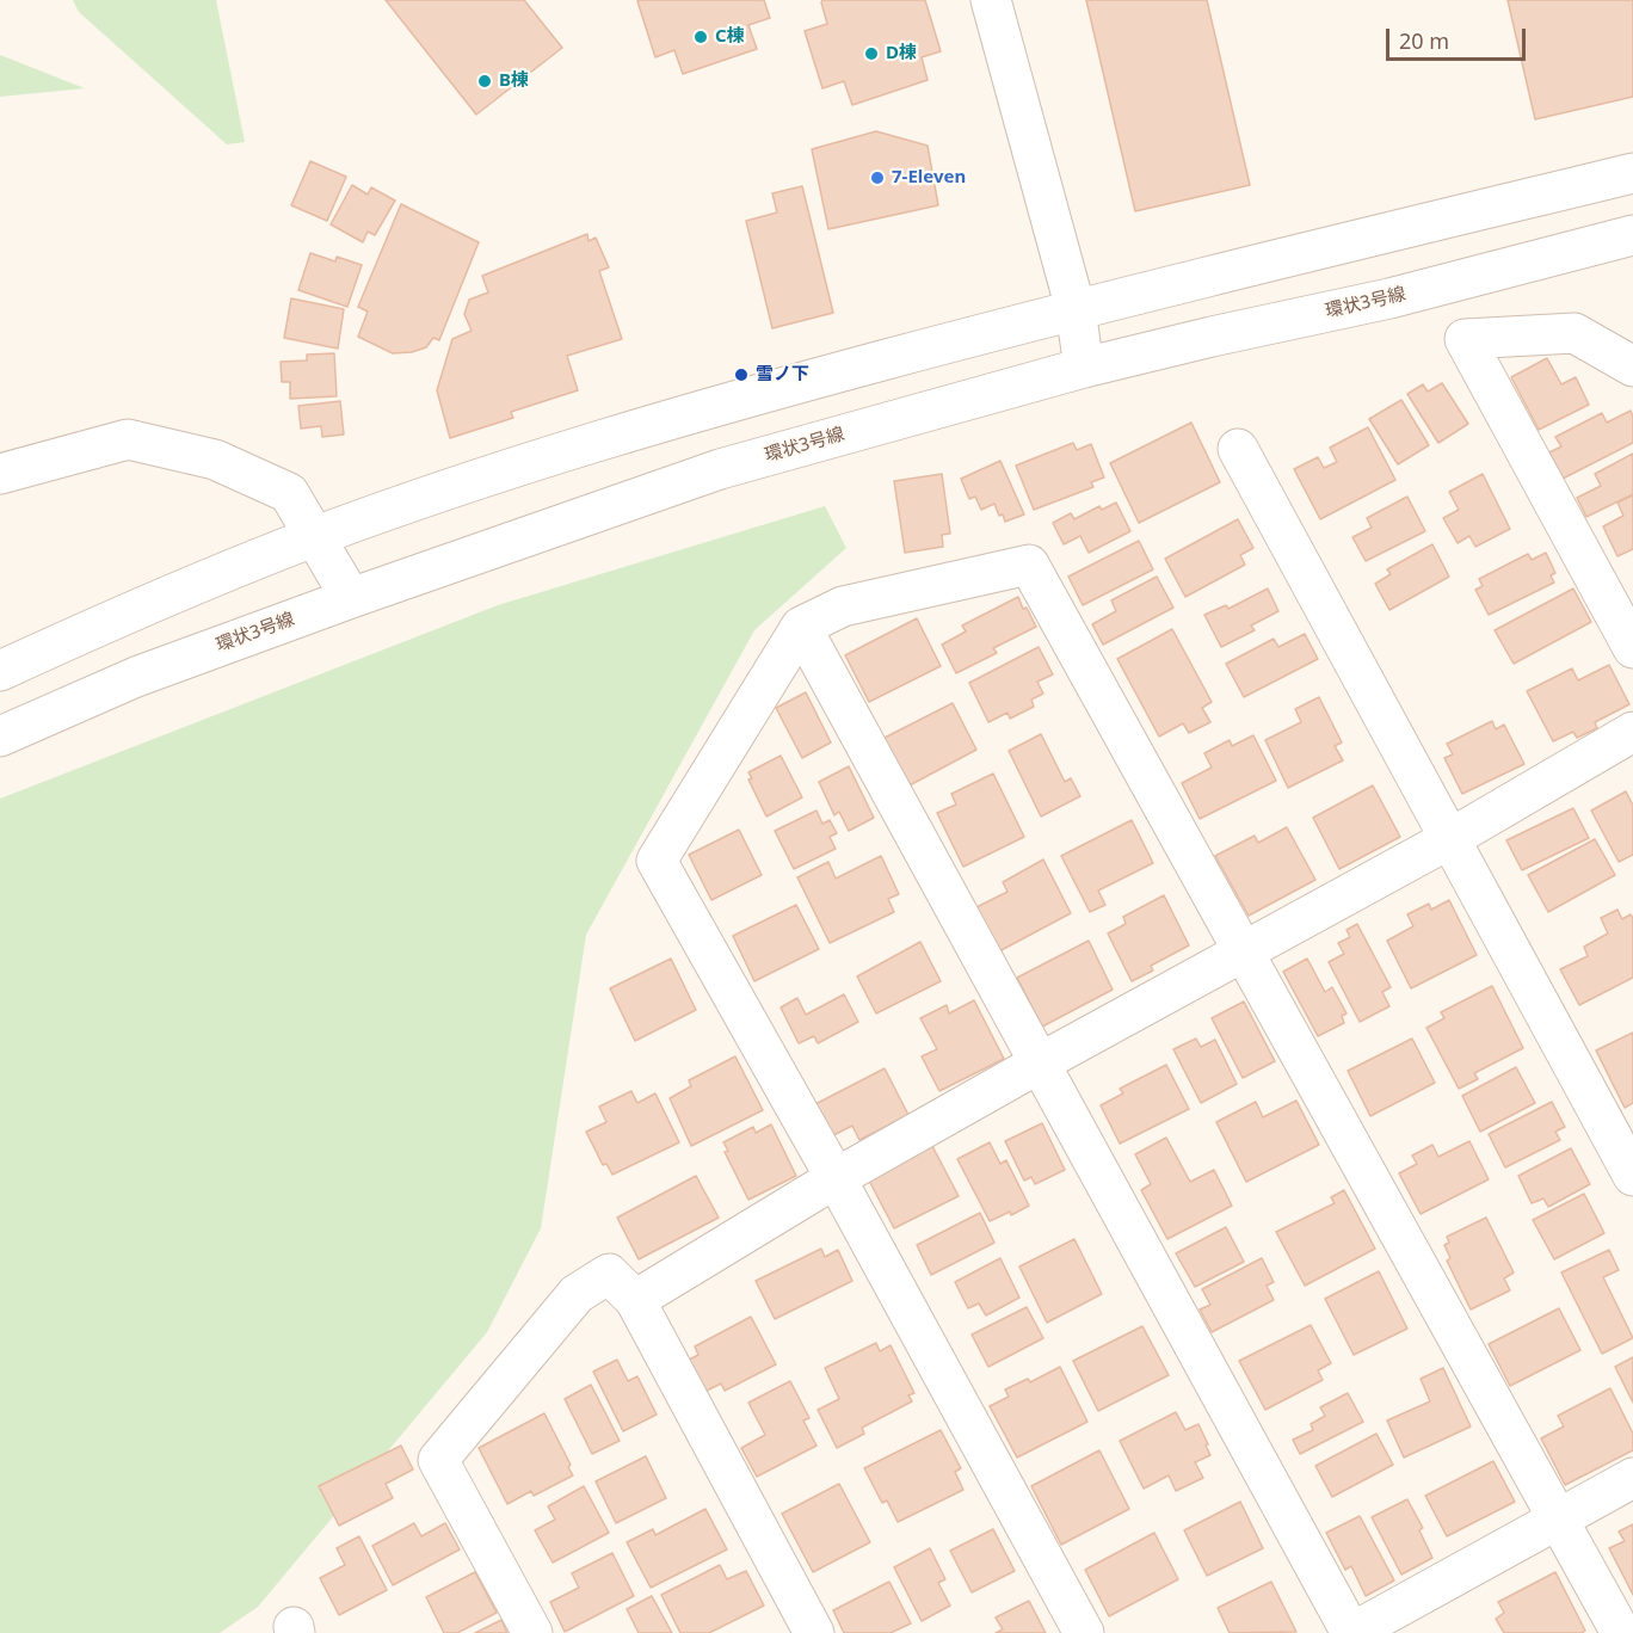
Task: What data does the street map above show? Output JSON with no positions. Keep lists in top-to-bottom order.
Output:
{
  "streets": {
    "street": ["環状3号線"]
  },
  "places": [
    "C棟",
    "D棟",
    "B棟",
    "7-Eleven",
    "雪ノ下"
  ],
  "scale_bar": "20 m"
}
